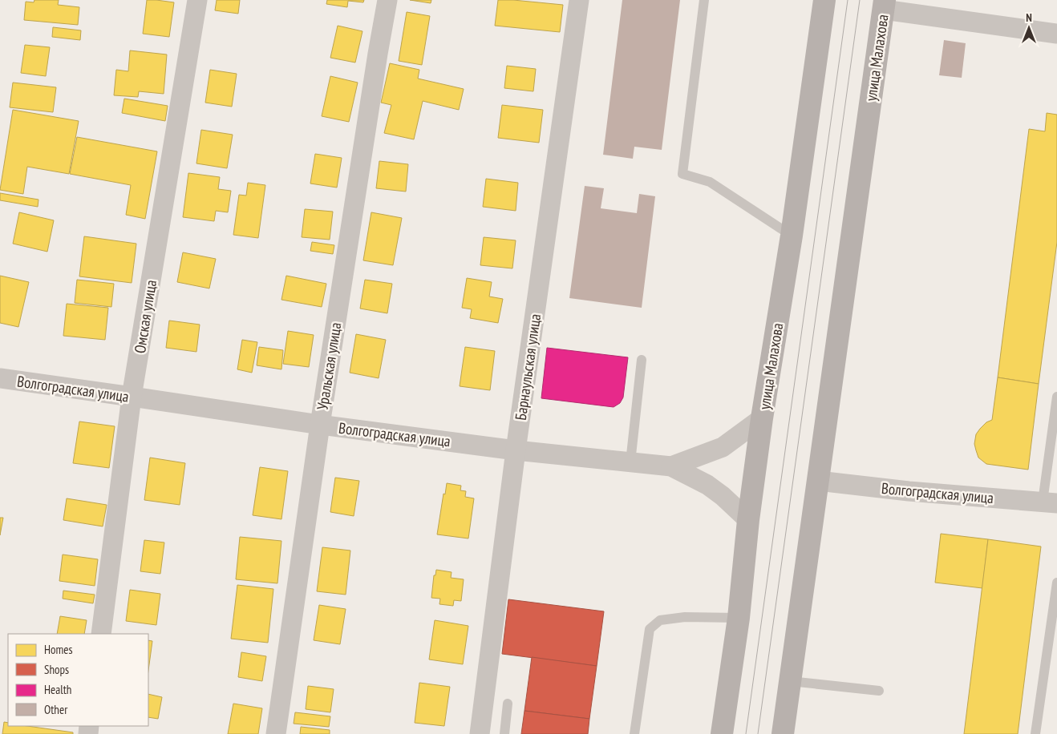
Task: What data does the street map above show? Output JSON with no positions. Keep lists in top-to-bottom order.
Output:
{
  "streets": {
    "main road": ["улица Малахова"],
    "street": [
      "Омская улица",
      "Уральская улица",
      "Барнаульская улица",
      "Волгоградская улица"
    ]
  },
  "crossings": [
    ["улица Малахова", "Волгоградская улица"],
    ["Омская улица", "Волгоградская улица"],
    ["Уральская улица", "Волгоградская улица"],
    ["Барнаульская улица", "Волгоградская улица"]
  ],
  "legend": [
    "Homes",
    "Shops",
    "Health",
    "Other"
  ],
  "north": "top"
}
